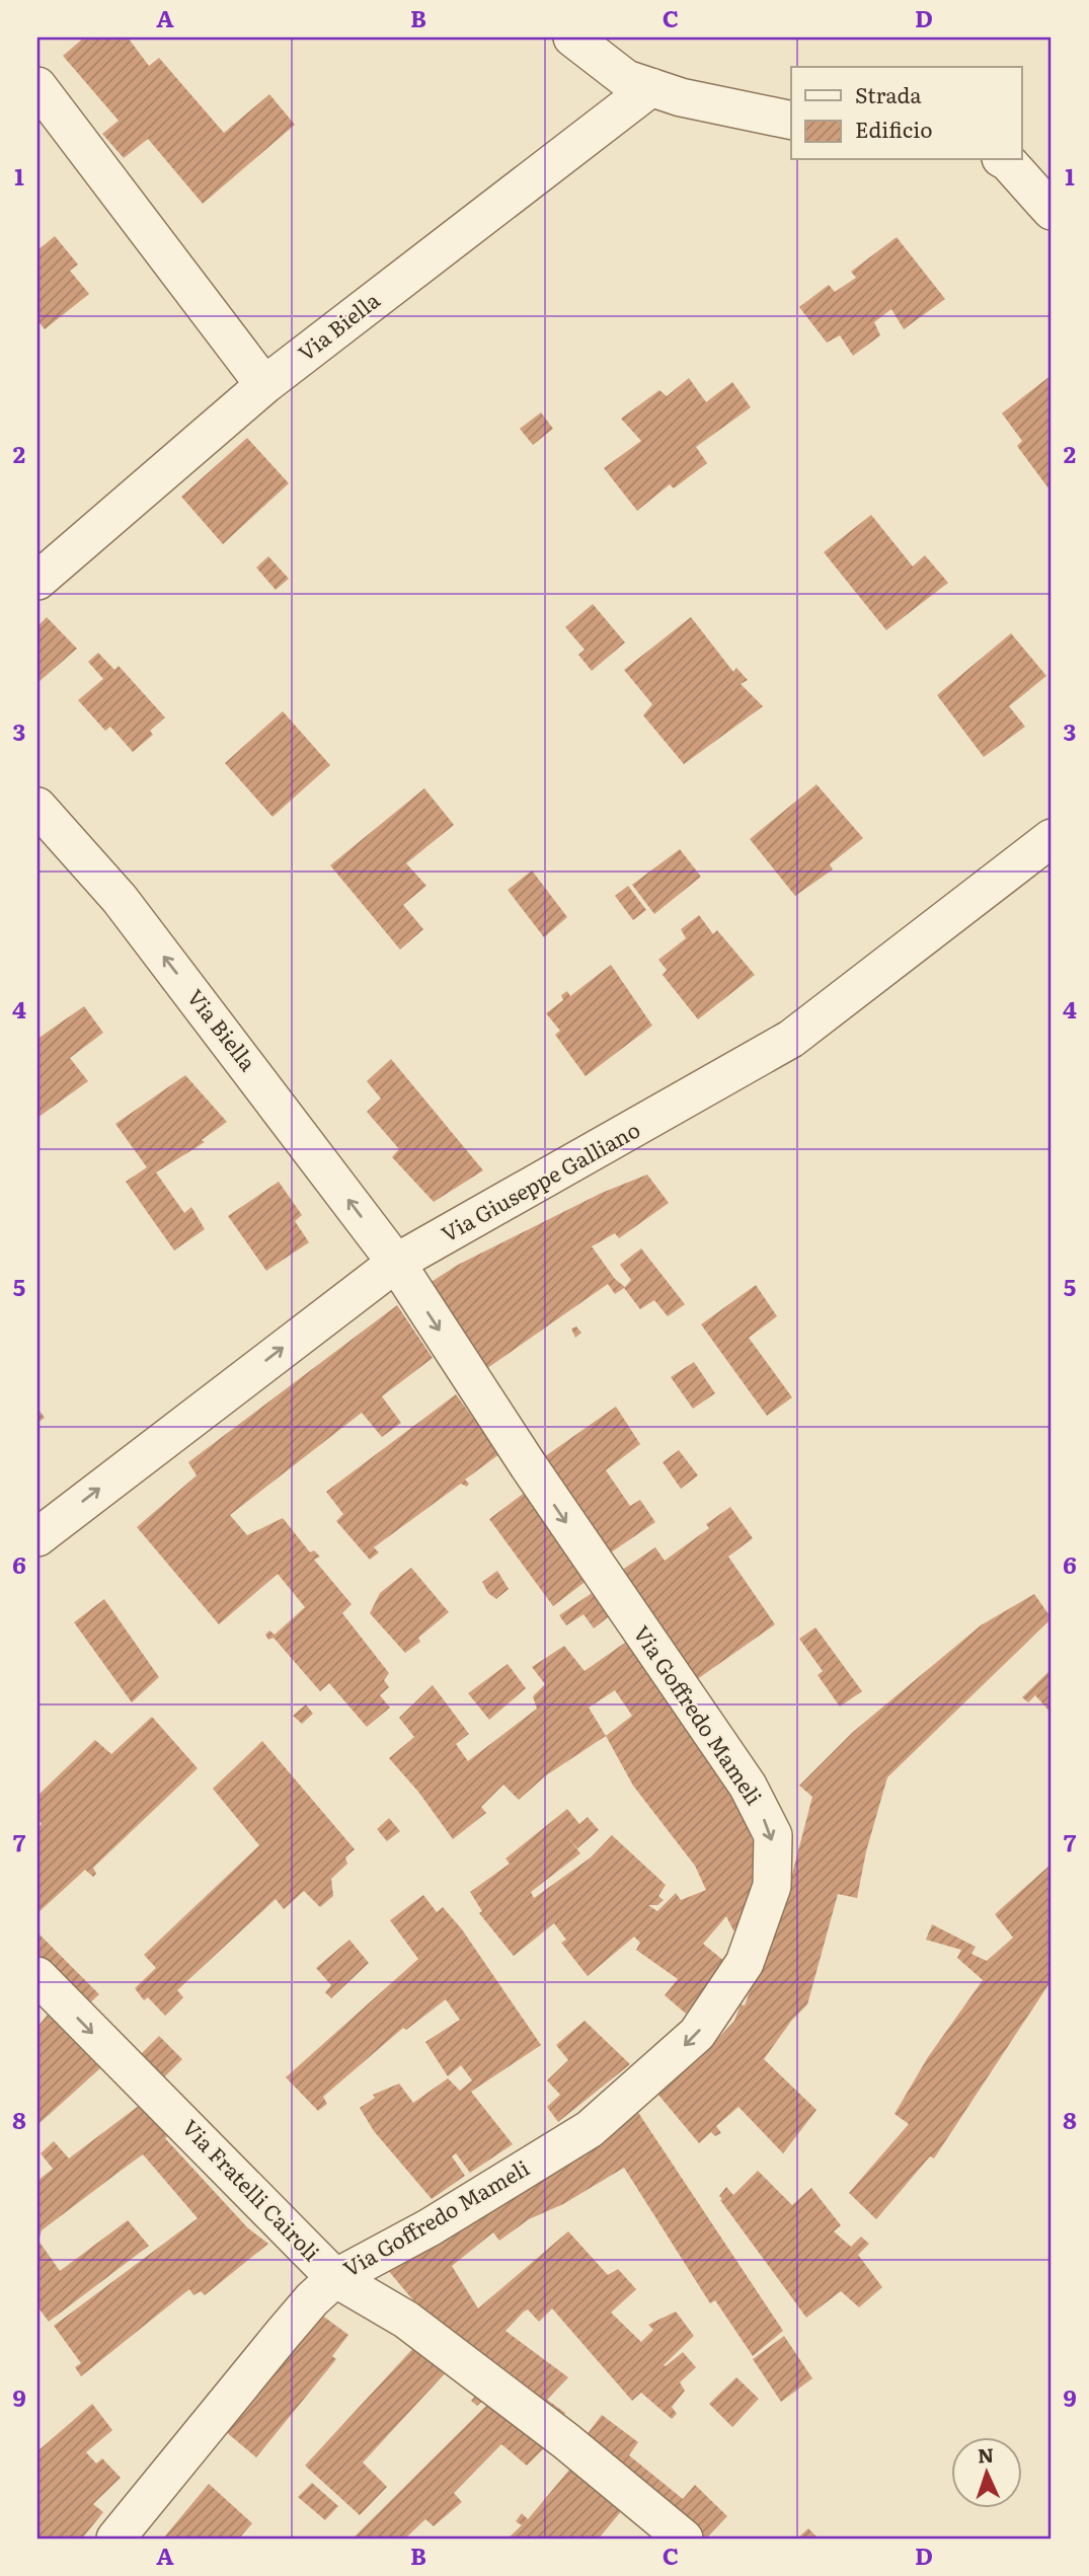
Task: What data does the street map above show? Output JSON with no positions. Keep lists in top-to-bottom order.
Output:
{
  "streets": {
    "street": [
      "Via Biella",
      "Via Giuseppe Galliano",
      "Via Goffredo Mameli",
      "Via Fratelli Cairoli"
    ]
  },
  "crossings": [
    ["Via Biella", "Via Giuseppe Galliano"],
    ["Via Biella", "Via Goffredo Mameli"],
    ["Via Giuseppe Galliano", "Via Goffredo Mameli"],
    ["Via Goffredo Mameli", "Via Fratelli Cairoli"]
  ],
  "one_way": ["Via Biella", "Via Giuseppe Galliano", "Via Fratelli Cairoli"],
  "legend": ["Strada", "Edificio"],
  "north": "top",
  "grid": {
    "columns": [
      "A",
      "B",
      "C",
      "D"
    ],
    "rows": [
      "1",
      "2",
      "3",
      "4",
      "5",
      "6",
      "7",
      "8",
      "9"
    ]
  }
}
